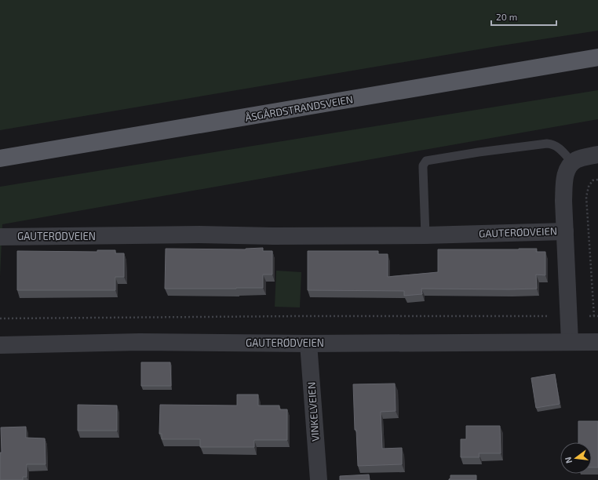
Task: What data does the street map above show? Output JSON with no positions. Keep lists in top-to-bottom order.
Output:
{
  "streets": {
    "main road": ["ÅSGÅRDSTRANDSVEIEN"],
    "street": ["GAUTERØDVEIEN", "VINKELVEIEN"]
  },
  "crossings": [
    ["GAUTERØDVEIEN", "VINKELVEIEN"]
  ],
  "scale_bar": "20 m",
  "north": "left"
}
